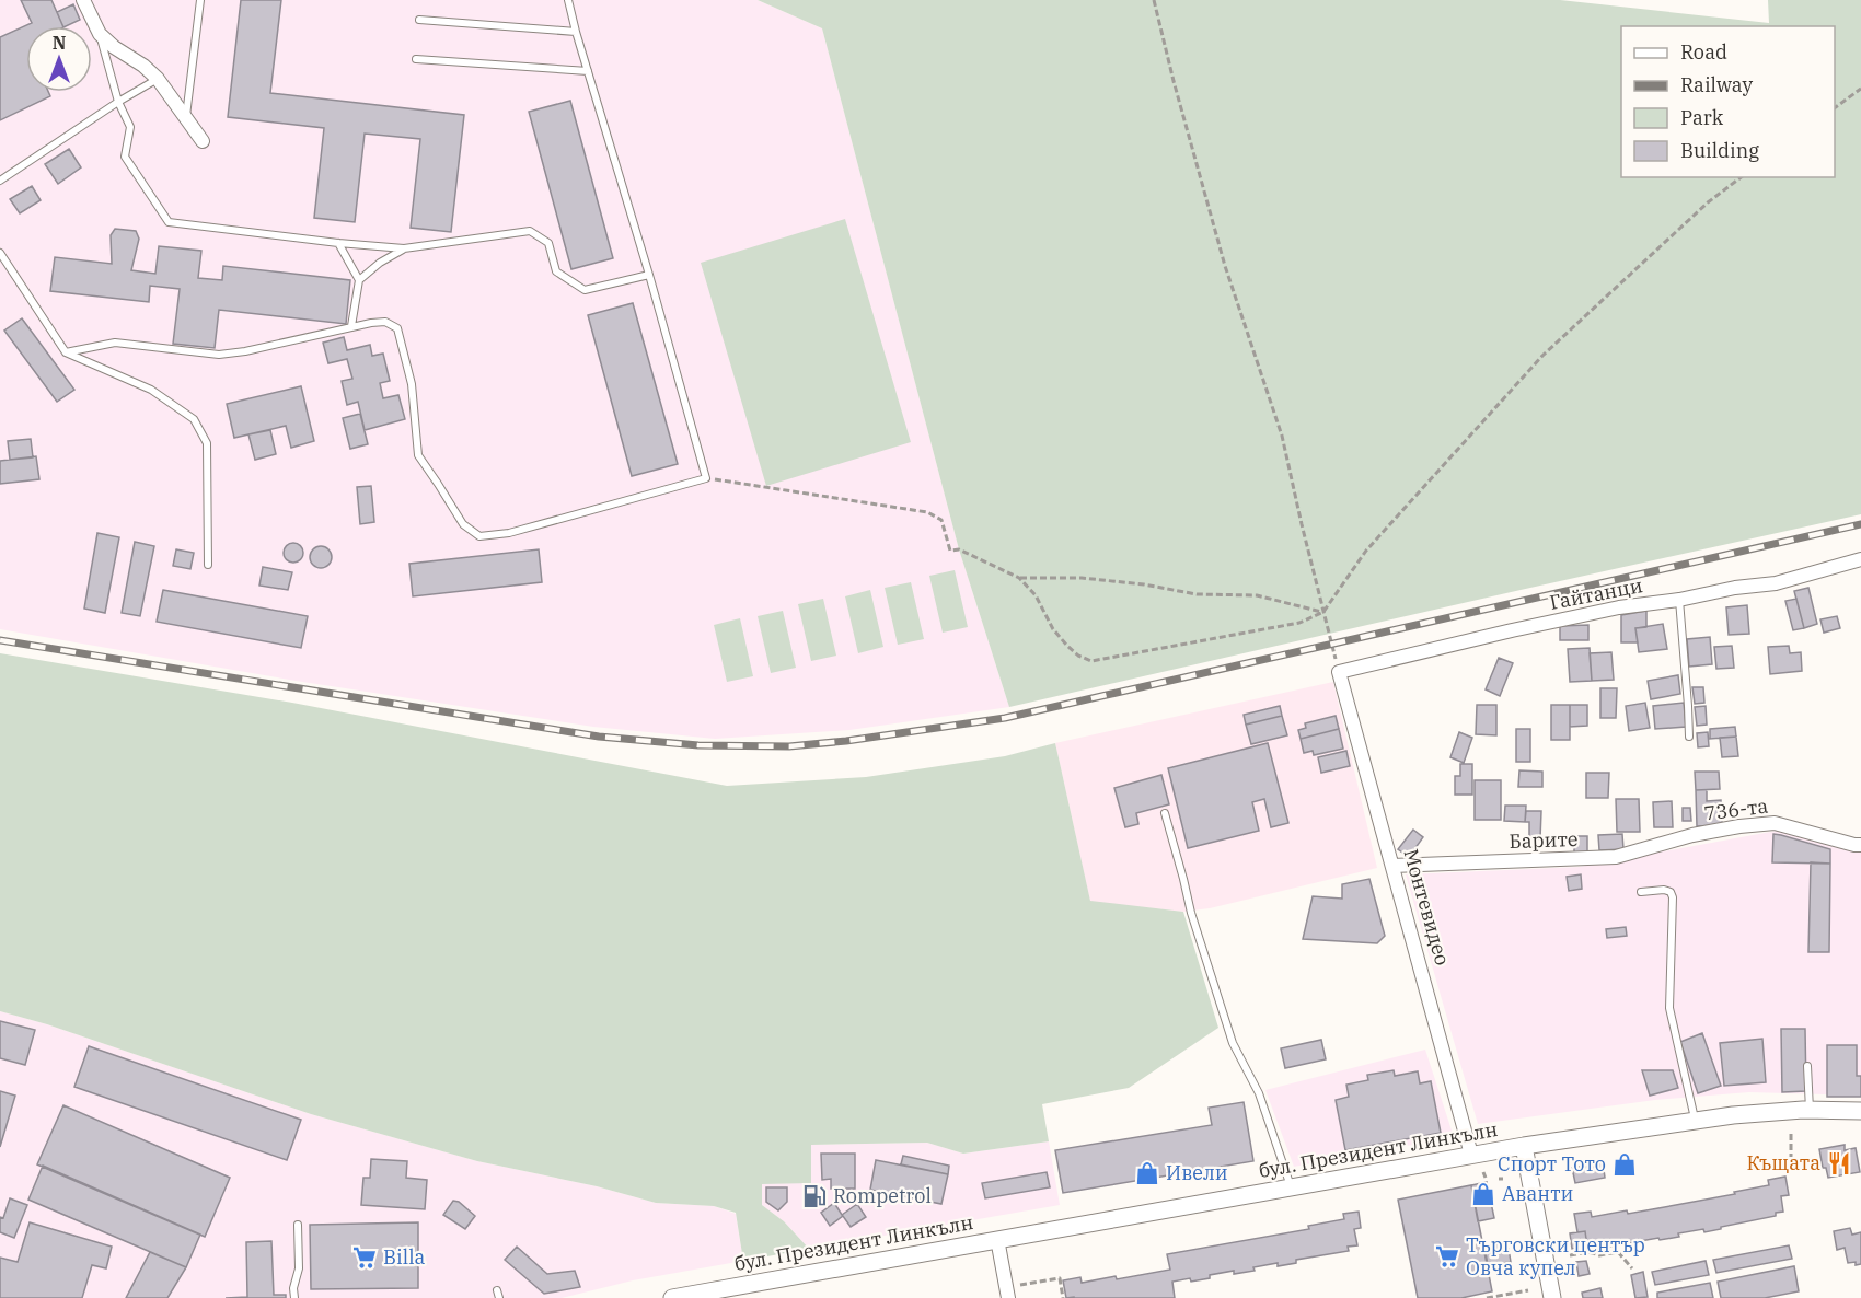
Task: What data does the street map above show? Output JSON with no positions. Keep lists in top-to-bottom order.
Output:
{
  "streets": {
    "street": [
      "Гайтанци",
      "736-та",
      "Барите",
      "Монтевидео",
      "бул. Президент Линкълн"
    ]
  },
  "crossings": [
    ["Гайтанци", "Монтевидео"],
    ["736-та", "Барите"],
    ["Барите", "Монтевидео"],
    ["Монтевидео", "бул. Президент Линкълн"]
  ],
  "places": {
    "restaurant": ["Къщата"],
    "shop": ["Спорт Тото", "Ивели", "Аванти"],
    "fuel station": ["Rompetrol"],
    "supermarket": ["Търговски център Овча купел", "Billa"]
  },
  "legend": [
    "Road",
    "Railway",
    "Park",
    "Building"
  ],
  "north": "top"
}
